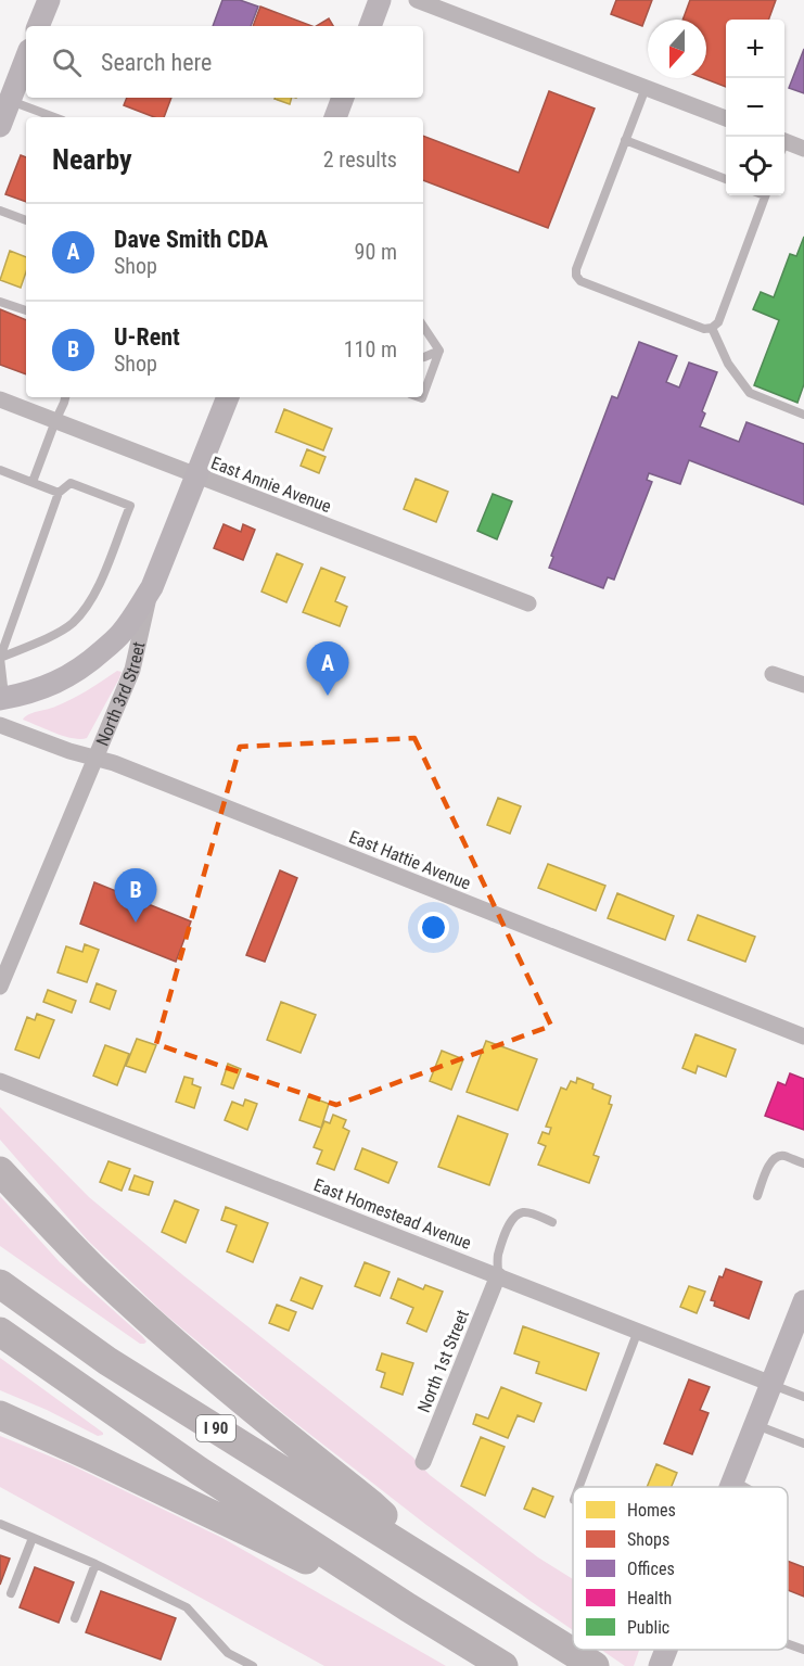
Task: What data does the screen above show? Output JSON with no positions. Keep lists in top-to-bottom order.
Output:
{
  "streets": {
    "highway": ["I 90"],
    "main road": ["North 3rd Street"],
    "street": [
      "East Annie Avenue",
      "East Hattie Avenue",
      "East Homestead Avenue",
      "North 1st Street"
    ]
  },
  "crossings": [
    ["East Annie Avenue", "North 3rd Street"],
    ["North 3rd Street", "East Hattie Avenue"],
    ["East Homestead Avenue", "North 1st Street"]
  ],
  "legend": [
    "Homes",
    "Shops",
    "Offices",
    "Health",
    "Public"
  ],
  "north": "bottom",
  "page": {
    "map_buttons": ["+", "−"],
    "search": "Search here",
    "heading": ["Nearby", "2 results"],
    "list": [
      {
        "mark": "A",
        "name": "Dave Smith CDA",
        "note": "Shop",
        "value": "90 m"
      },
      {
        "mark": "B",
        "name": "U-Rent",
        "note": "Shop",
        "value": "110 m"
      }
    ],
    "pins": ["A", "B"]
  }
}
